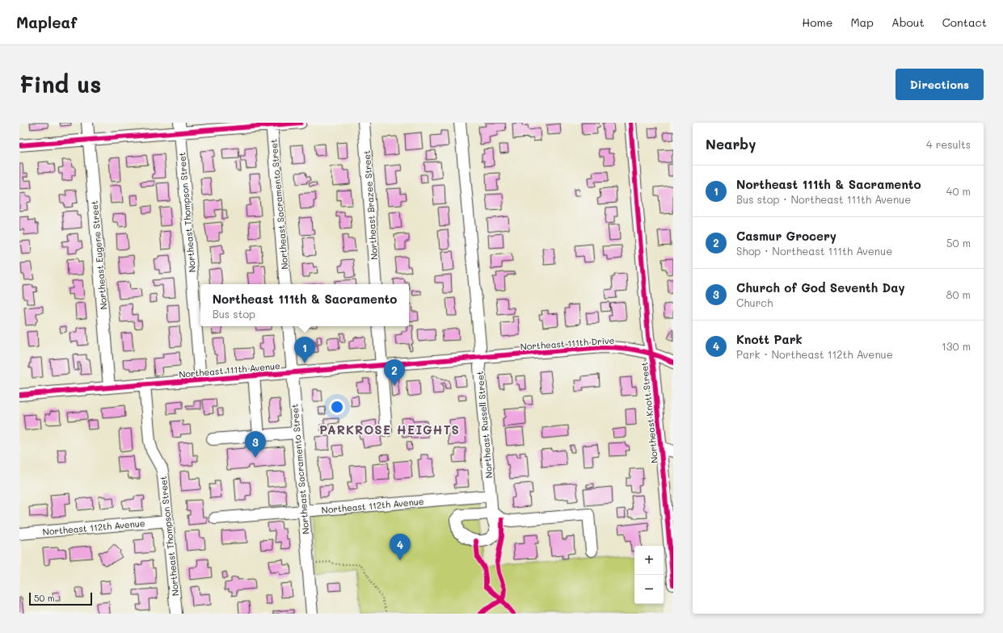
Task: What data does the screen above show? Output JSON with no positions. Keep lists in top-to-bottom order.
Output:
{
  "streets": {
    "street": [
      "Northeast Sacramento Street",
      "Northeast Brazee Street",
      "Northeast Thompson Street",
      "Northeast Eugene Street",
      "Northeast 111th Drive",
      "Northeast 111th Avenue",
      "Northeast Knott Street",
      "Northeast Russell Street",
      "Northeast 112th Avenue"
    ]
  },
  "crossings": [
    ["Northeast Sacramento Street", "Northeast 111th Avenue"],
    ["Northeast Sacramento Street", "Northeast 112th Avenue"],
    ["Northeast Thompson Street", "Northeast 111th Avenue"],
    ["Northeast Thompson Street", "Northeast 112th Avenue"],
    ["Northeast Eugene Street", "Northeast 111th Avenue"],
    ["Northeast 111th Drive", "Northeast 111th Avenue"],
    ["Northeast 111th Drive", "Northeast Knott Street"],
    ["Northeast 111th Drive", "Northeast Russell Street"],
    ["Northeast 111th Avenue", "Northeast Russell Street"],
    ["Northeast Russell Street", "Northeast 112th Avenue"]
  ],
  "districts": ["PARKROSE HEIGHTS"],
  "scale_bar": "50 m",
  "page": {
    "header": "Mapleaf",
    "nav": [
      "Home",
      "Map",
      "About",
      "Contact"
    ],
    "buttons": "Directions",
    "title": "Find us",
    "heading": ["Nearby", "4 results"],
    "list": [
      {
        "mark": "1",
        "name": "Northeast 111th & Sacramento",
        "note": "Bus stop · Northeast 111th Avenue",
        "value": "40 m"
      },
      {
        "mark": "2",
        "name": "Casmur Grocery",
        "note": "Shop · Northeast 111th Avenue",
        "value": "50 m"
      },
      {
        "mark": "3",
        "name": "Church of God Seventh Day",
        "note": "Church",
        "value": "80 m"
      },
      {
        "mark": "4",
        "name": "Knott Park",
        "note": "Park · Northeast 112th Avenue",
        "value": "130 m"
      }
    ],
    "popup": ["Northeast 111th & Sacramento", "Bus stop"],
    "pins": [
      "1",
      "2",
      "3",
      "4"
    ],
    "map_buttons": ["+", "−"],
    "scale": "50 m"
  }
}
